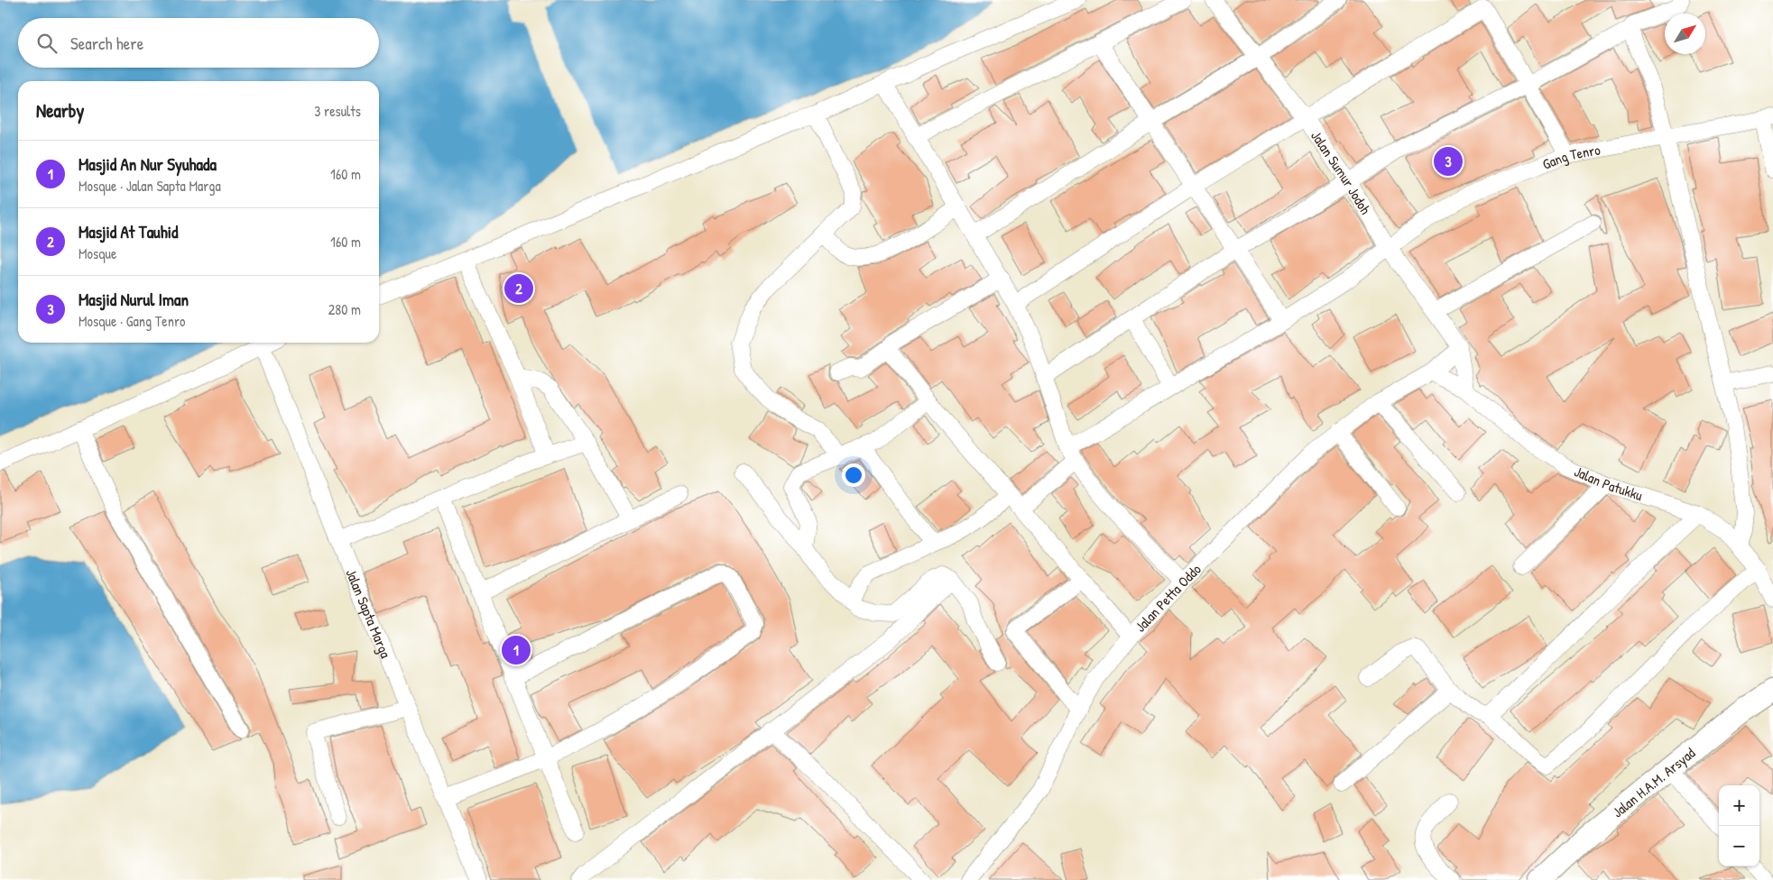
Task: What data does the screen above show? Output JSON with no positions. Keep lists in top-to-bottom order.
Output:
{
  "streets": {
    "highway": ["Jalan H.A.M. Arsyad"],
    "street": [
      "Gang Tenro",
      "Jalan Sumur Jodoh",
      "Jalan Patukku",
      "Jalan Petta Oddo",
      "Jalan Sapta Marga"
    ]
  },
  "crossings": [
    ["Gang Tenro", "Jalan Sumur Jodoh"],
    ["Jalan Sumur Jodoh", "Jalan Petta Oddo"],
    ["Jalan Patukku", "Jalan Petta Oddo"]
  ],
  "north": "top right",
  "page": {
    "search": "Search here",
    "heading": ["Nearby", "3 results"],
    "list": [
      {
        "mark": "1",
        "name": "Masjid An Nur Syuhada",
        "note": "Mosque · Jalan Sapta Marga",
        "value": "160 m"
      },
      {
        "mark": "2",
        "name": "Masjid At Tauhid",
        "note": "Mosque",
        "value": "160 m"
      },
      {
        "mark": "3",
        "name": "Masjid Nurul Iman",
        "note": "Mosque · Gang Tenro",
        "value": "280 m"
      }
    ],
    "pins": ["3", "2", "1"],
    "map_buttons": ["+", "−"]
  }
}
